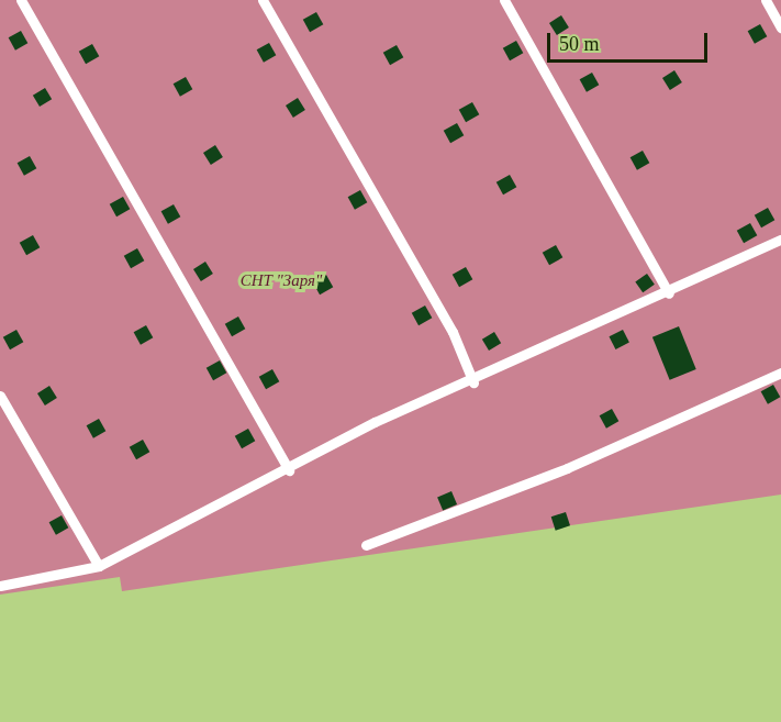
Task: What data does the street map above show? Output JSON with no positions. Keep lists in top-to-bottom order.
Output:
{
  "parks": ["СНТ \"Заря\""],
  "scale_bar": "50 m"
}
